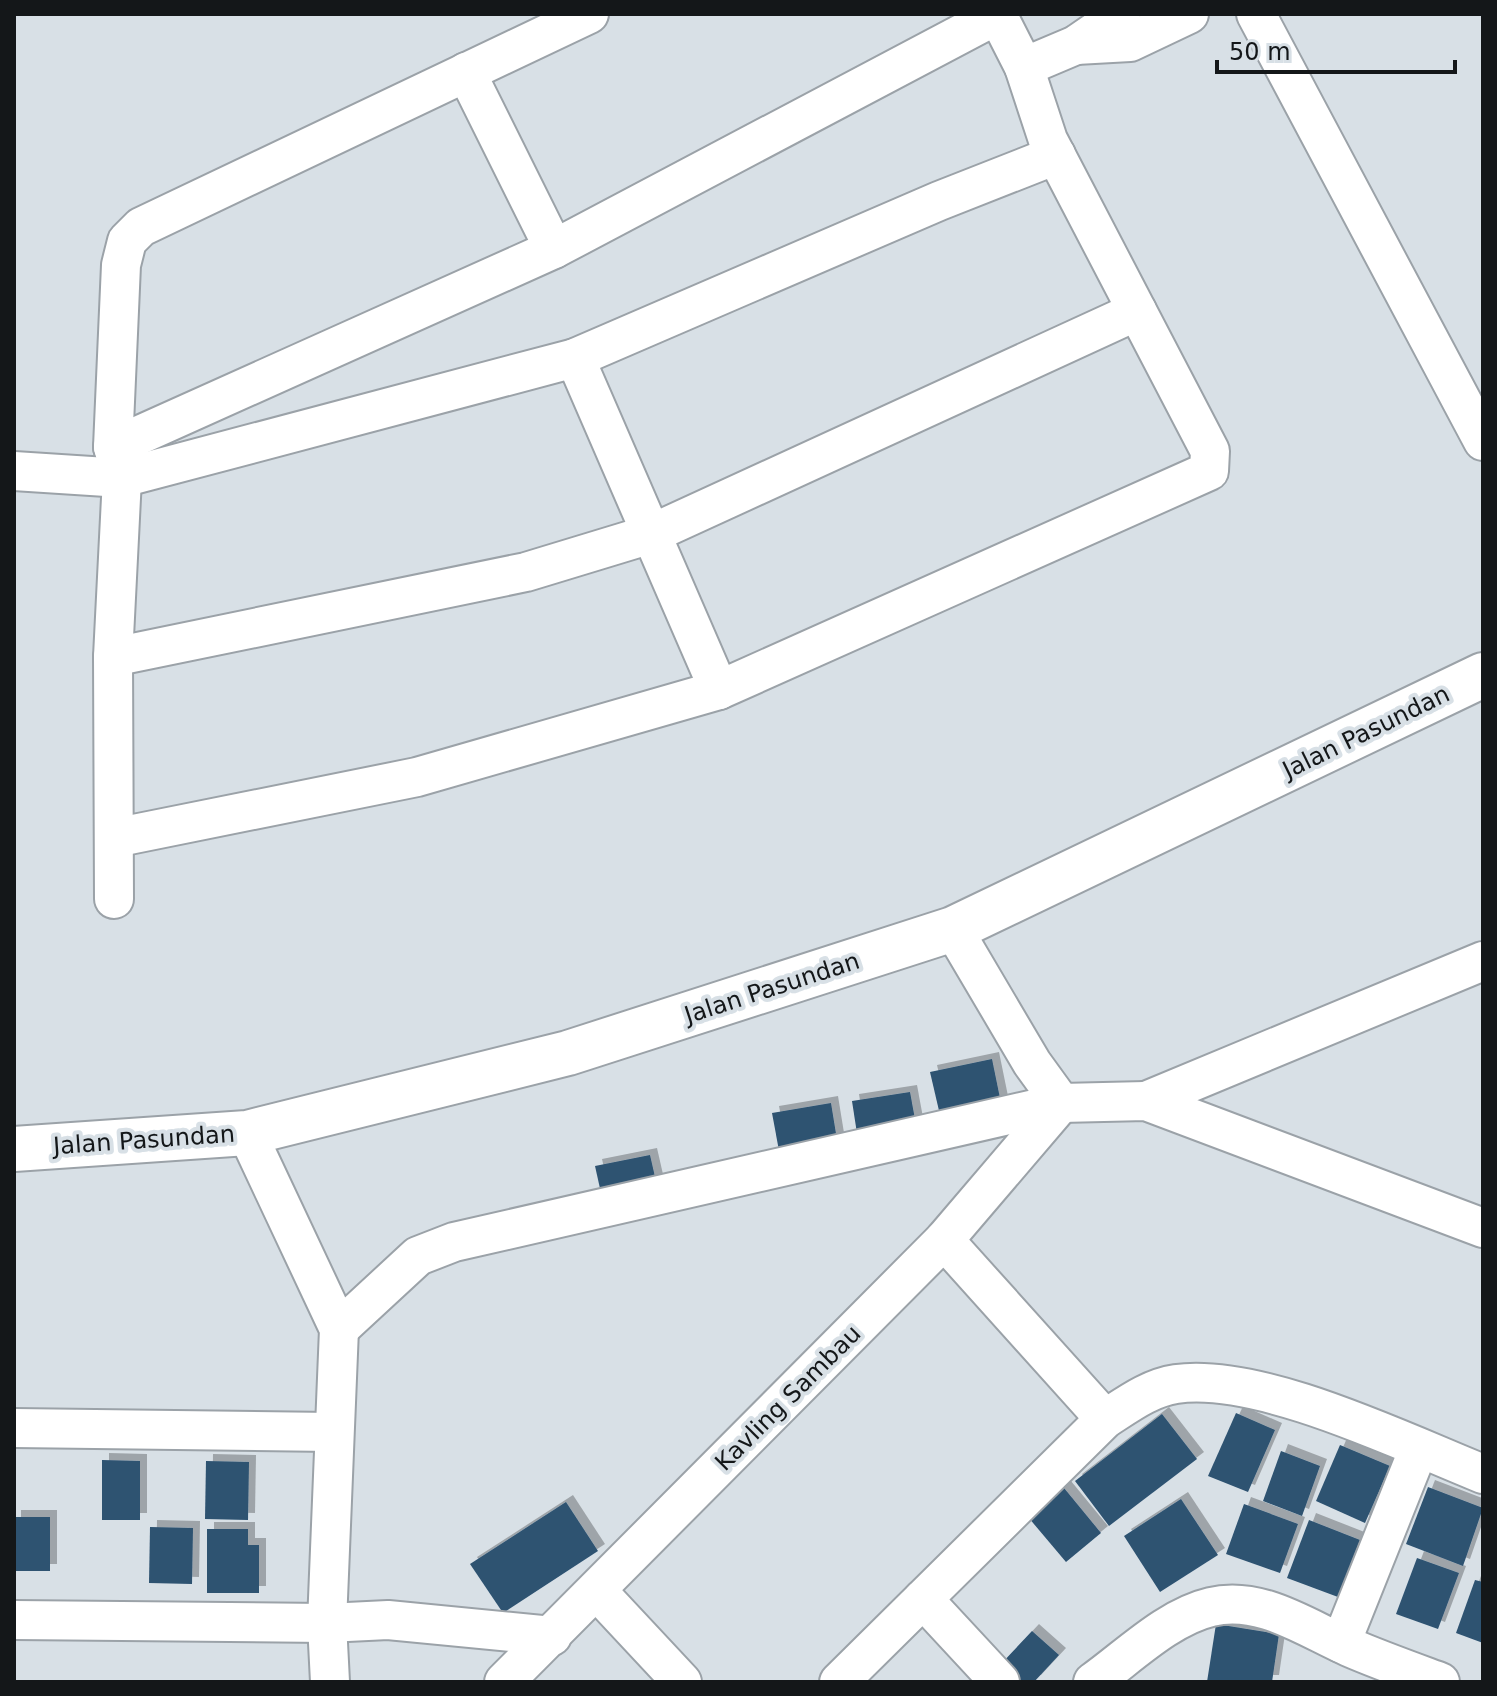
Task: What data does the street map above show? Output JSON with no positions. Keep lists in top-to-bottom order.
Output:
{
  "streets": {
    "street": ["Jalan Pasundan", "Kavling Sambau"]
  },
  "scale_bar": "50 m"
}
